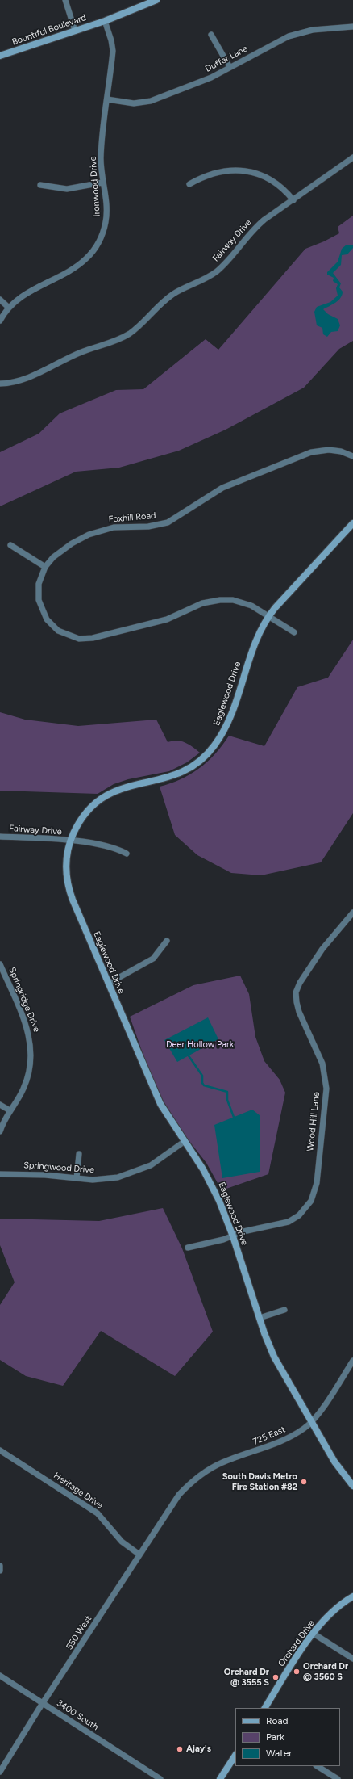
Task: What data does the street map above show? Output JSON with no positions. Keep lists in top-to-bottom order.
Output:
{
  "streets": {
    "main road": ["Bountiful Boulevard", "Eaglewood Drive", "Orchard Drive"],
    "street": [
      "Duffer Lane",
      "Ironwood Drive",
      "Fairway Drive",
      "Foxhill Road",
      "Springridge Drive",
      "Wood Hill Lane",
      "Springwood Drive",
      "725 East",
      "Heritage Drive",
      "550 West",
      "3400 South"
    ]
  },
  "crossings": [
    ["Bountiful Boulevard", "Ironwood Drive"],
    ["Duffer Lane", "Ironwood Drive"],
    ["Fairway Drive", "Eaglewood Drive"],
    ["Foxhill Road", "Eaglewood Drive"],
    ["Eaglewood Drive", "Wood Hill Lane"],
    ["Eaglewood Drive", "Springwood Drive"],
    ["Eaglewood Drive", "725 East"],
    ["725 East", "550 West"],
    ["Heritage Drive", "550 West"],
    ["550 West", "3400 South"]
  ],
  "parks": ["Deer Hollow Park"],
  "places": [
    "South Davis Metro Fire Station #82",
    "Orchard Dr @ 3560 S",
    "Orchard Dr @ 3555 S",
    "Ajay's"
  ],
  "legend": ["Road", "Park", "Water"]
}
